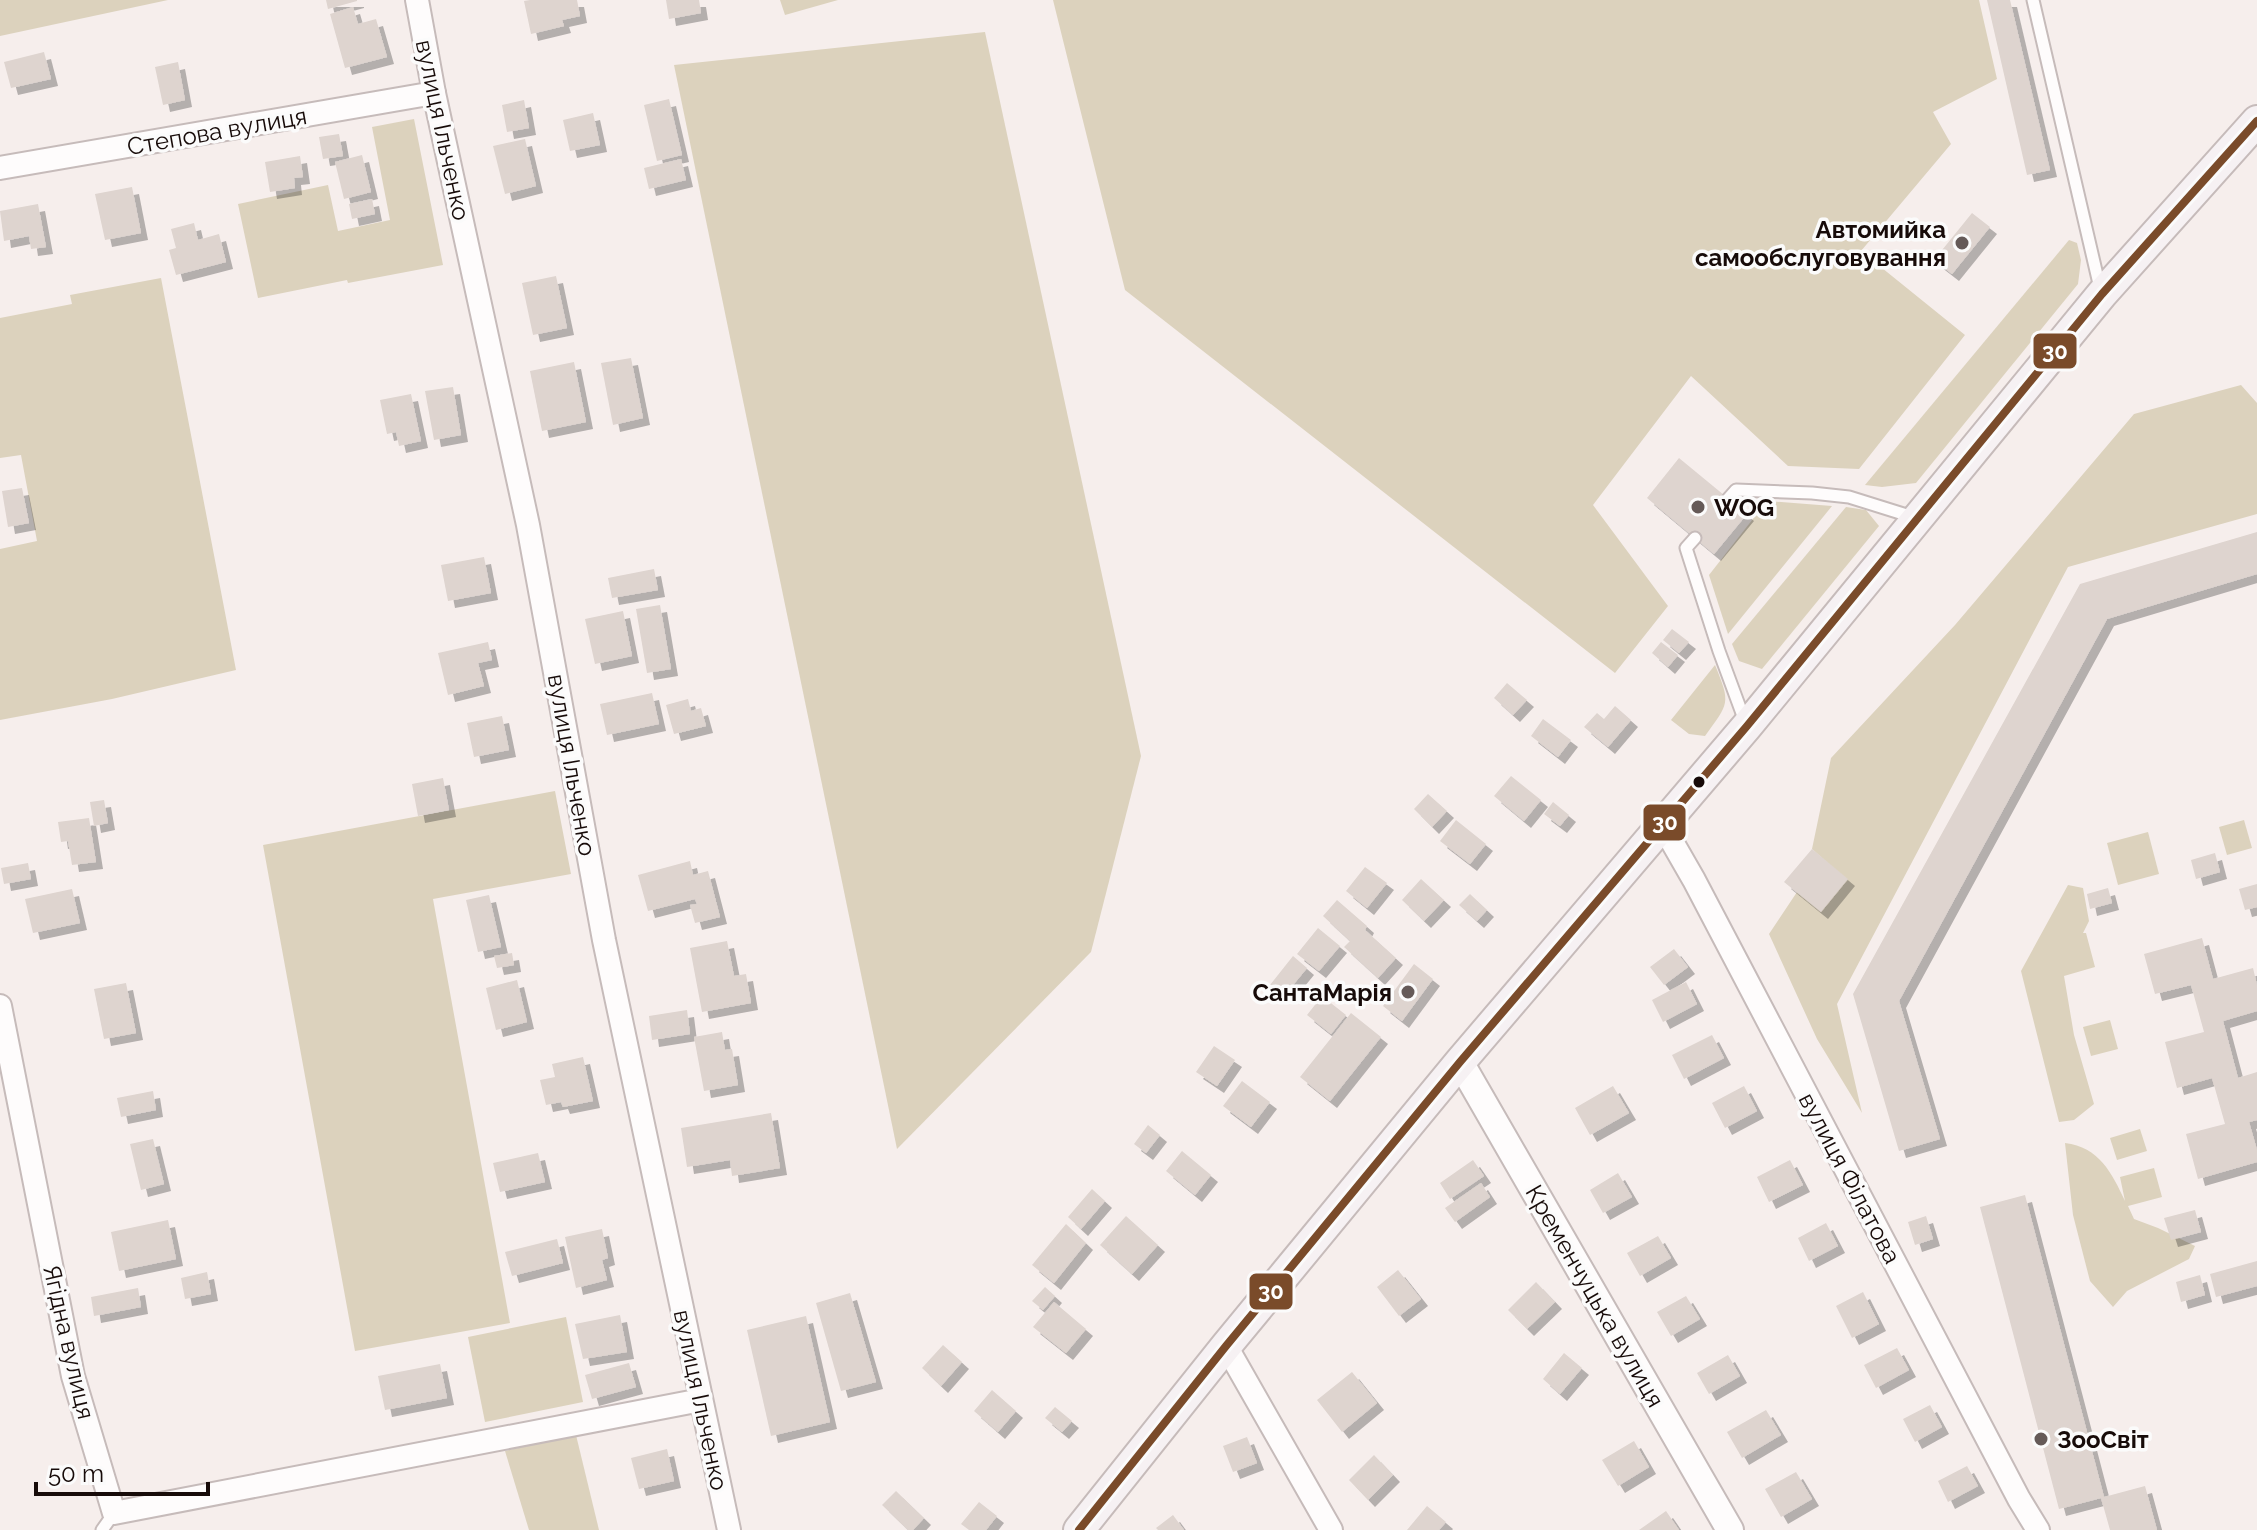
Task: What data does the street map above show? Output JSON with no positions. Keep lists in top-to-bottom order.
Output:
{
  "streets": {
    "street": [
      "вулиця Ільченко",
      "Степова вулиця",
      "вулиця Філатова",
      "Кременчуцька вулиця",
      "Ягідна вулиця"
    ]
  },
  "crossings": [
    ["вулиця Ільченко", "Степова вулиця"],
    ["вулиця Ільченко", "Ягідна вулиця"]
  ],
  "places": [
    "Автомийка самообслуговування",
    "WOG",
    "СантаМарія",
    "ЗооСвiт"
  ],
  "lines": ["transit line 30"],
  "scale_bar": "50 m"
}
